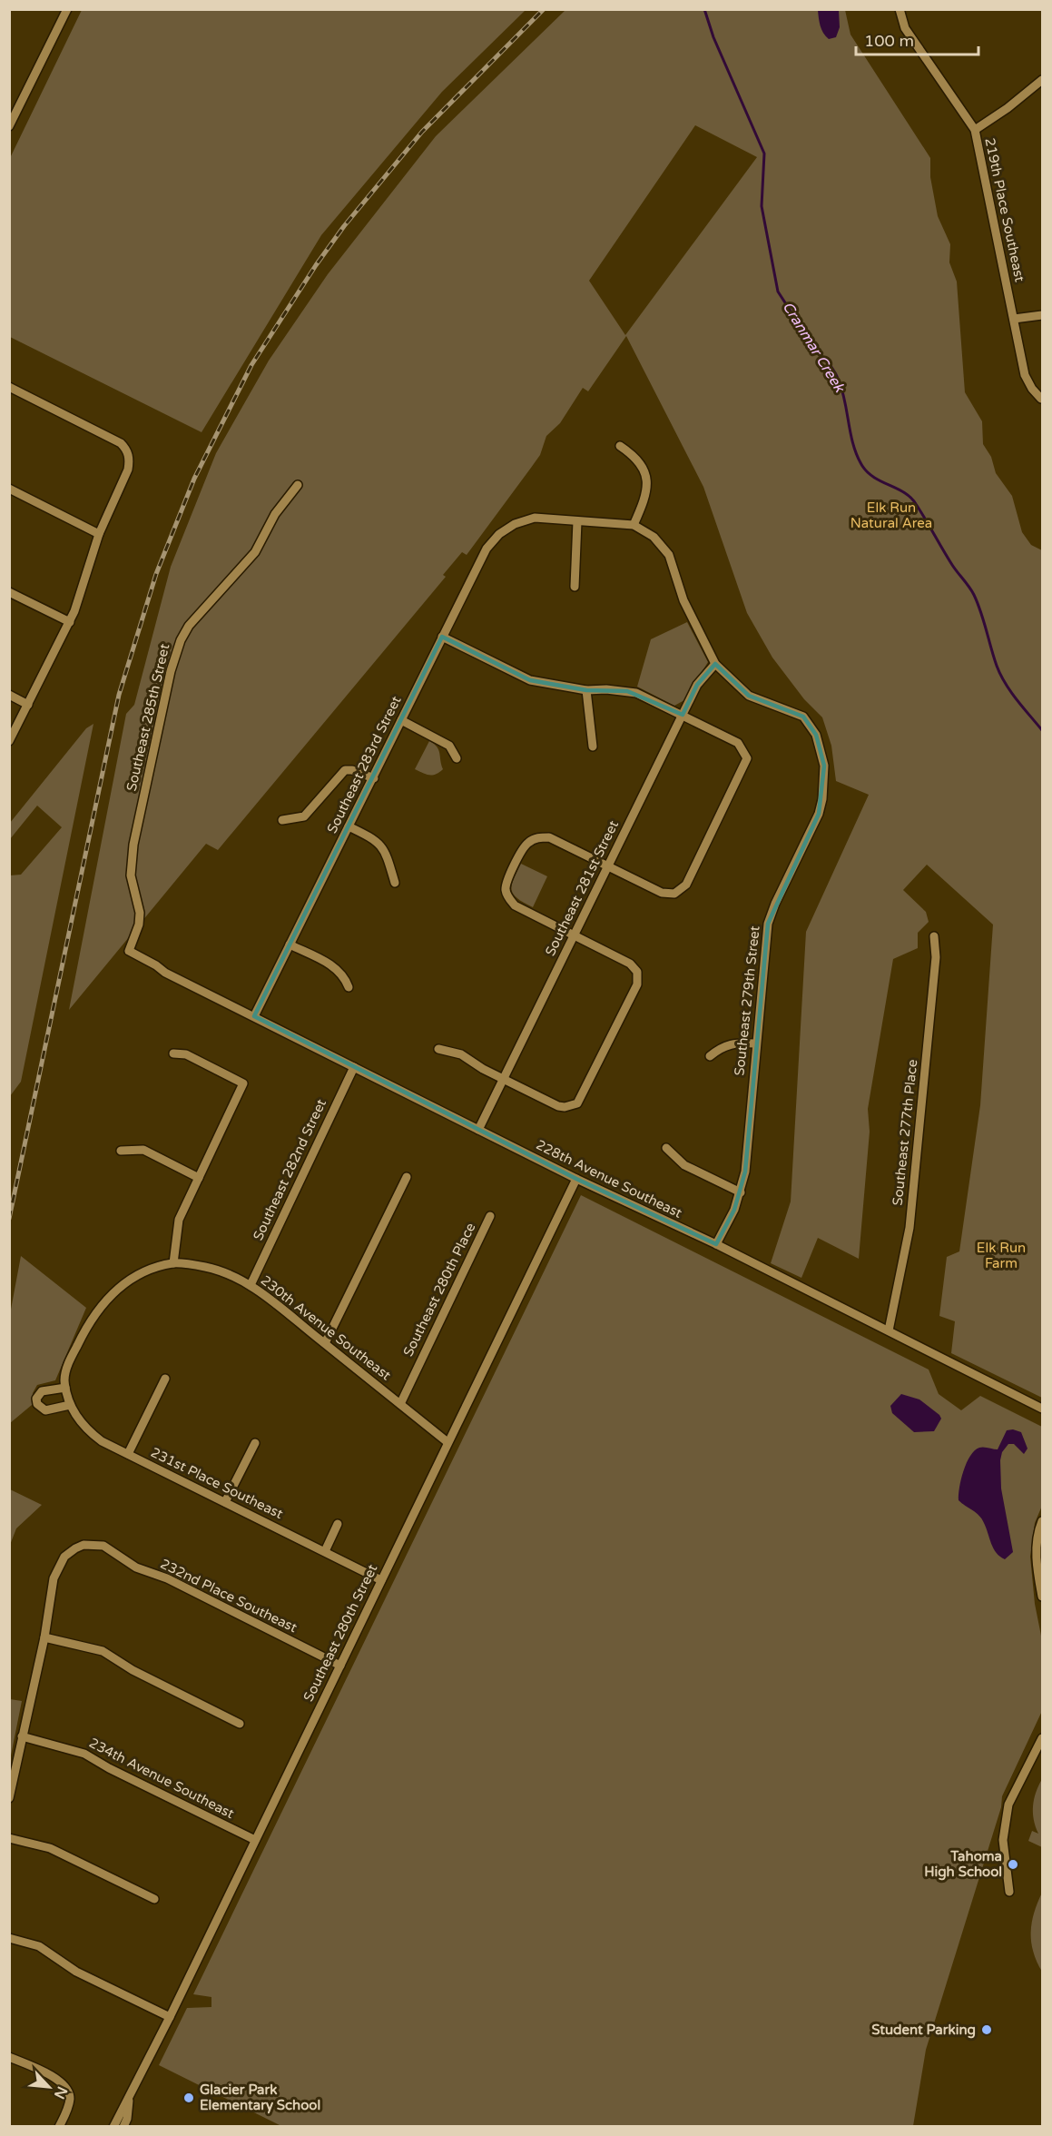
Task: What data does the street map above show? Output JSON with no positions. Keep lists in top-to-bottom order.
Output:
{
  "streets": {
    "street": [
      "219th Place Southeast",
      "Southeast 285th Street",
      "Southeast 283rd Street",
      "Southeast 281st Street",
      "Southeast 279th Street",
      "Southeast 277th Place",
      "Southeast 282nd Street",
      "228th Avenue Southeast",
      "Southeast 280th Place",
      "230th Avenue Southeast",
      "231st Place Southeast",
      "232nd Place Southeast",
      "Southeast 280th Street",
      "234th Avenue Southeast"
    ]
  },
  "crossings": [
    ["Southeast 285th Street", "228th Avenue Southeast"],
    ["Southeast 283rd Street", "228th Avenue Southeast"],
    ["Southeast 281st Street", "Southeast 279th Street"],
    ["Southeast 281st Street", "228th Avenue Southeast"],
    ["Southeast 279th Street", "228th Avenue Southeast"],
    ["Southeast 277th Place", "228th Avenue Southeast"],
    ["Southeast 282nd Street", "228th Avenue Southeast"],
    ["Southeast 282nd Street", "230th Avenue Southeast"],
    ["228th Avenue Southeast", "Southeast 280th Street"],
    ["Southeast 280th Place", "230th Avenue Southeast"],
    ["230th Avenue Southeast", "Southeast 280th Street"],
    ["231st Place Southeast", "Southeast 280th Street"],
    ["232nd Place Southeast", "Southeast 280th Street"],
    ["Southeast 280th Street", "234th Avenue Southeast"]
  ],
  "water": ["Cranmar Creek"],
  "parks": ["Elk Run Natural Area", "Elk Run Farm"],
  "places": ["Tahoma High School", "Student Parking", "Glacier Park Elementary School"],
  "scale_bar": "100 m",
  "north": "bottom right"
}
